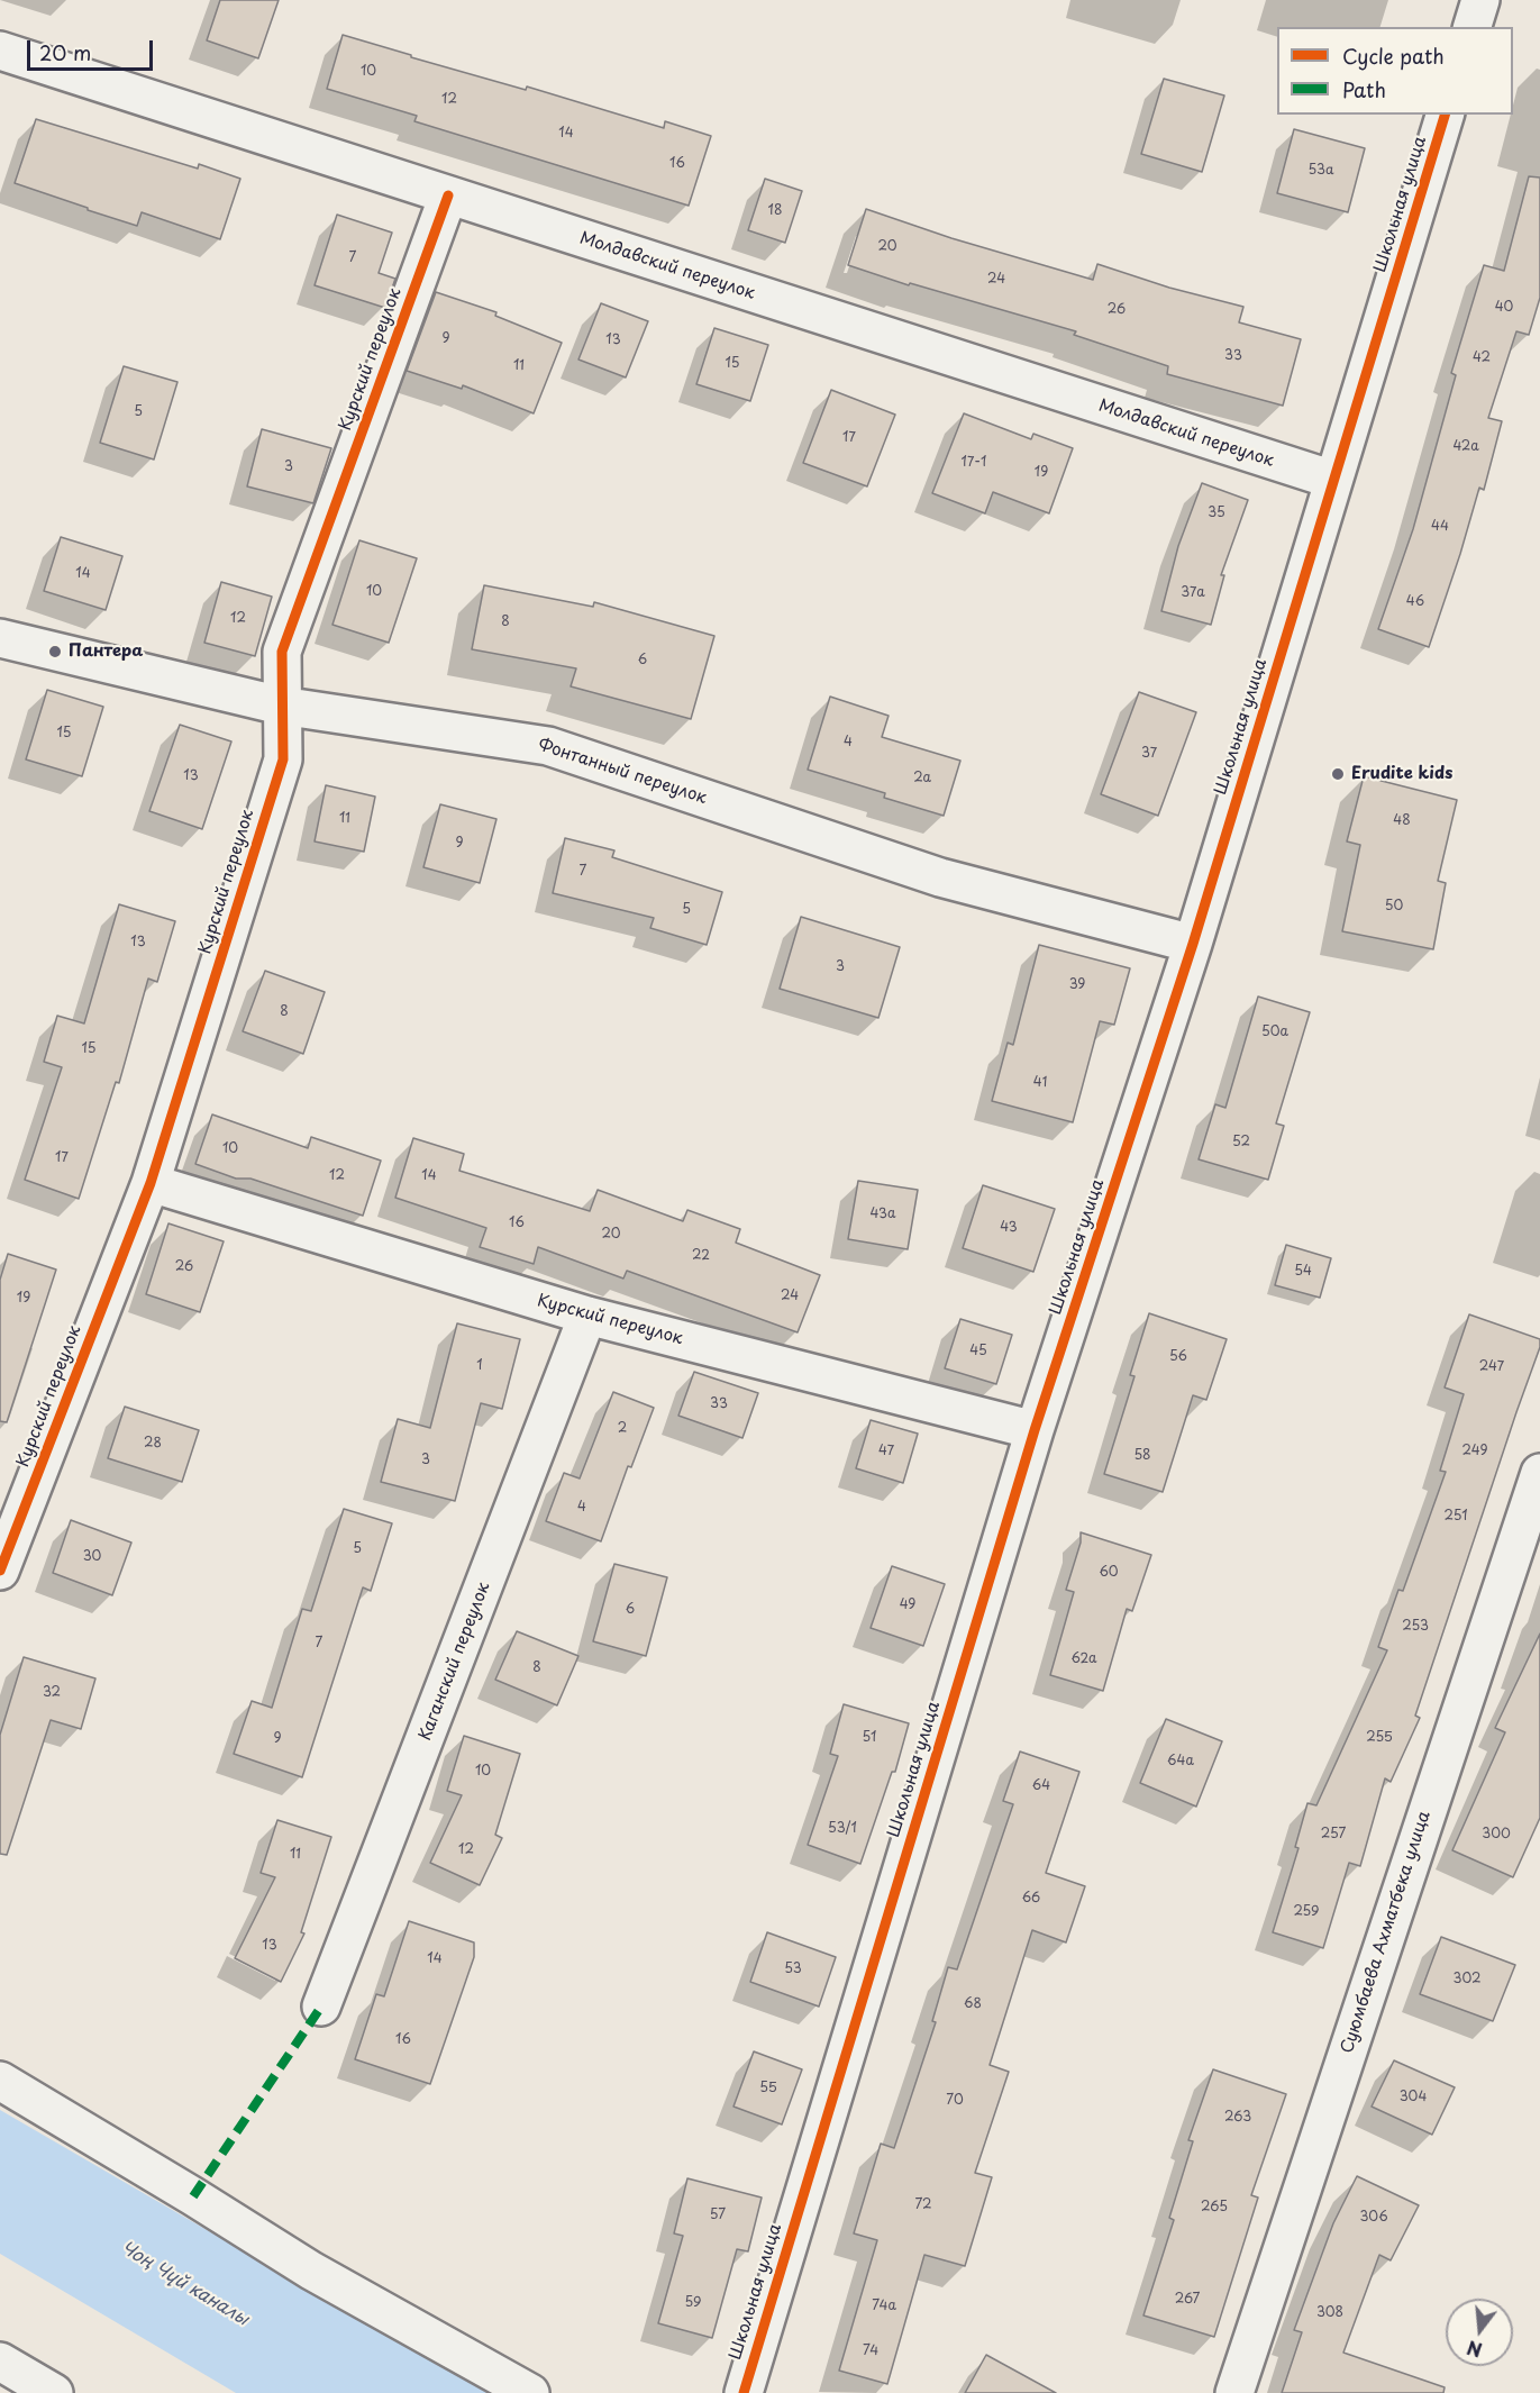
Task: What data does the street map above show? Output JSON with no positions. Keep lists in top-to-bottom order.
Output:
{
  "streets": {
    "street": [
      "Школьная улица",
      "Молдавский переулок",
      "Курский переулок",
      "Фонтанный переулок",
      "Каганский переулок",
      "Суюмбаева Ахматбека улица"
    ]
  },
  "crossings": [
    ["Школьная улица", "Молдавский переулок"],
    ["Школьная улица", "Курский переулок"],
    ["Школьная улица", "Фонтанный переулок"],
    ["Молдавский переулок", "Курский переулок"],
    ["Курский переулок", "Фонтанный переулок"],
    ["Курский переулок", "Каганский переулок"]
  ],
  "water": ["Чоң Чүй каналы"],
  "places": ["Пантера", "Erudite kids"],
  "house_numbers": [
    "10",
    "12",
    "14",
    "16",
    "53a",
    "18",
    "20",
    "7",
    "24",
    "40",
    "26",
    "9",
    "13",
    "33",
    "42",
    "15",
    "11",
    "5",
    "17",
    "42а",
    "17-1",
    "3",
    "19",
    "35",
    "44",
    "14",
    "10",
    "37а",
    "46",
    "12",
    "8",
    "6",
    "15",
    "4",
    "37",
    "13",
    "2a",
    "11",
    "48",
    "9",
    "7",
    "50",
    "5",
    "13",
    "3",
    "39",
    "8",
    "50а",
    "15",
    "41",
    "52",
    "10",
    "17",
    "12",
    "14",
    "43а",
    "16",
    "43",
    "20",
    "22",
    "26",
    "54",
    "24",
    "19",
    "45",
    "56",
    "1",
    "247",
    "33",
    "2",
    "28",
    "47",
    "249",
    "58",
    "3",
    "4",
    "251",
    "5",
    "30",
    "60",
    "49",
    "6",
    "253",
    "7",
    "62а",
    "8",
    "32",
    "51",
    "255",
    "9",
    "64a",
    "10",
    "64",
    "53/1",
    "257",
    "300",
    "12",
    "11",
    "66",
    "259",
    "13",
    "14",
    "53",
    "302",
    "68",
    "16",
    "55",
    "304",
    "70",
    "263",
    "72",
    "265",
    "57",
    "306",
    "267",
    "59",
    "74а",
    "308",
    "74"
  ],
  "legend": ["Cycle path", "Path"],
  "scale_bar": "20 m",
  "north": "bottom"
}
